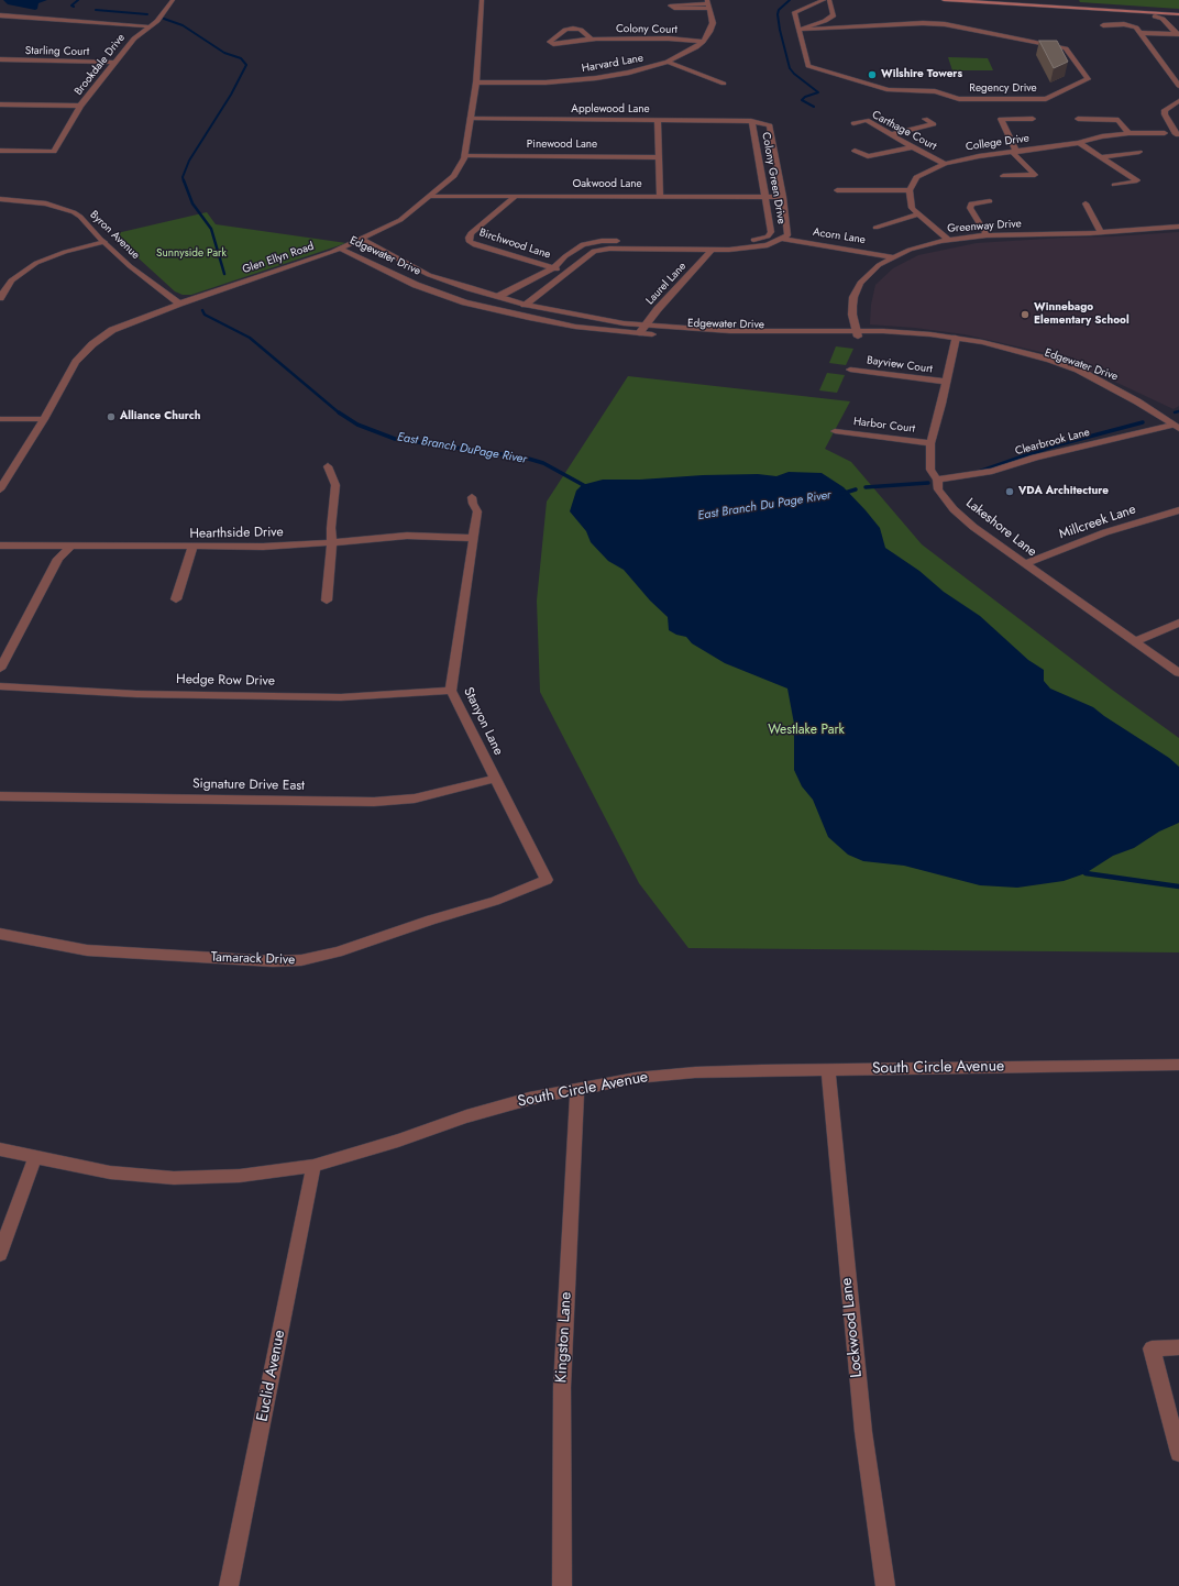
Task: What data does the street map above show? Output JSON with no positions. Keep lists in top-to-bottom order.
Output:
{
  "streets": {
    "street": [
      "Colony Court",
      "Starling Court",
      "Harvard Lane",
      "Brookdale Drive",
      "Regency Drive",
      "Applewood Lane",
      "Carthage Court",
      "College Drive",
      "Pinewood Lane",
      "Colony Green Drive",
      "Oakwood Lane",
      "Greenway Drive",
      "Byron Avenue",
      "Acorn Lane",
      "Birchwood Lane",
      "Edgewater Drive",
      "Glen Ellyn Road",
      "Laurel Lane",
      "Bayview Court",
      "Harbor Court",
      "Clearbrook Lane",
      "Millcreek Lane",
      "Lakeshore Lane",
      "Hearthside Drive",
      "Hedge Row Drive",
      "Stanyon Lane",
      "Signature Drive East",
      "Tamarack Drive",
      "South Circle Avenue",
      "Lockwood Lane",
      "Kingston Lane",
      "Euclid Avenue"
    ]
  },
  "crossings": [
    ["Colony Court", "Harvard Lane"],
    ["Starling Court", "Brookdale Drive"],
    ["Harvard Lane", "Glen Ellyn Road"],
    ["Applewood Lane", "Colony Green Drive"],
    ["Applewood Lane", "Glen Ellyn Road"],
    ["Carthage Court", "College Drive"],
    ["Pinewood Lane", "Glen Ellyn Road"],
    ["Colony Green Drive", "Oakwood Lane"],
    ["Colony Green Drive", "Acorn Lane"],
    ["Colony Green Drive", "Birchwood Lane"],
    ["Colony Green Drive", "Edgewater Drive"],
    ["Colony Green Drive", "Laurel Lane"],
    ["Oakwood Lane", "Birchwood Lane"],
    ["Oakwood Lane", "Glen Ellyn Road"],
    ["Greenway Drive", "Acorn Lane"],
    ["Greenway Drive", "Edgewater Drive"],
    ["Byron Avenue", "Glen Ellyn Road"],
    ["Edgewater Drive", "Glen Ellyn Road"],
    ["Edgewater Drive", "Laurel Lane"],
    ["Edgewater Drive", "Clearbrook Lane"],
    ["Edgewater Drive", "Lakeshore Lane"],
    ["Bayview Court", "Lakeshore Lane"],
    ["Harbor Court", "Lakeshore Lane"],
    ["Clearbrook Lane", "Lakeshore Lane"],
    ["Millcreek Lane", "Lakeshore Lane"],
    ["Hearthside Drive", "Stanyon Lane"],
    ["Hedge Row Drive", "Stanyon Lane"],
    ["Stanyon Lane", "Signature Drive East"],
    ["Stanyon Lane", "Tamarack Drive"],
    ["South Circle Avenue", "Lockwood Lane"],
    ["South Circle Avenue", "Kingston Lane"],
    ["South Circle Avenue", "Euclid Avenue"]
  ],
  "water": ["East Branch DuPage River", "East Branch Du Page River"],
  "parks": ["Sunnyside Park", "Westlake Park"],
  "places": [
    "Wilshire Towers",
    "Winnebago Elementary School",
    "Alliance Church",
    "VDA Architecture"
  ]
}
